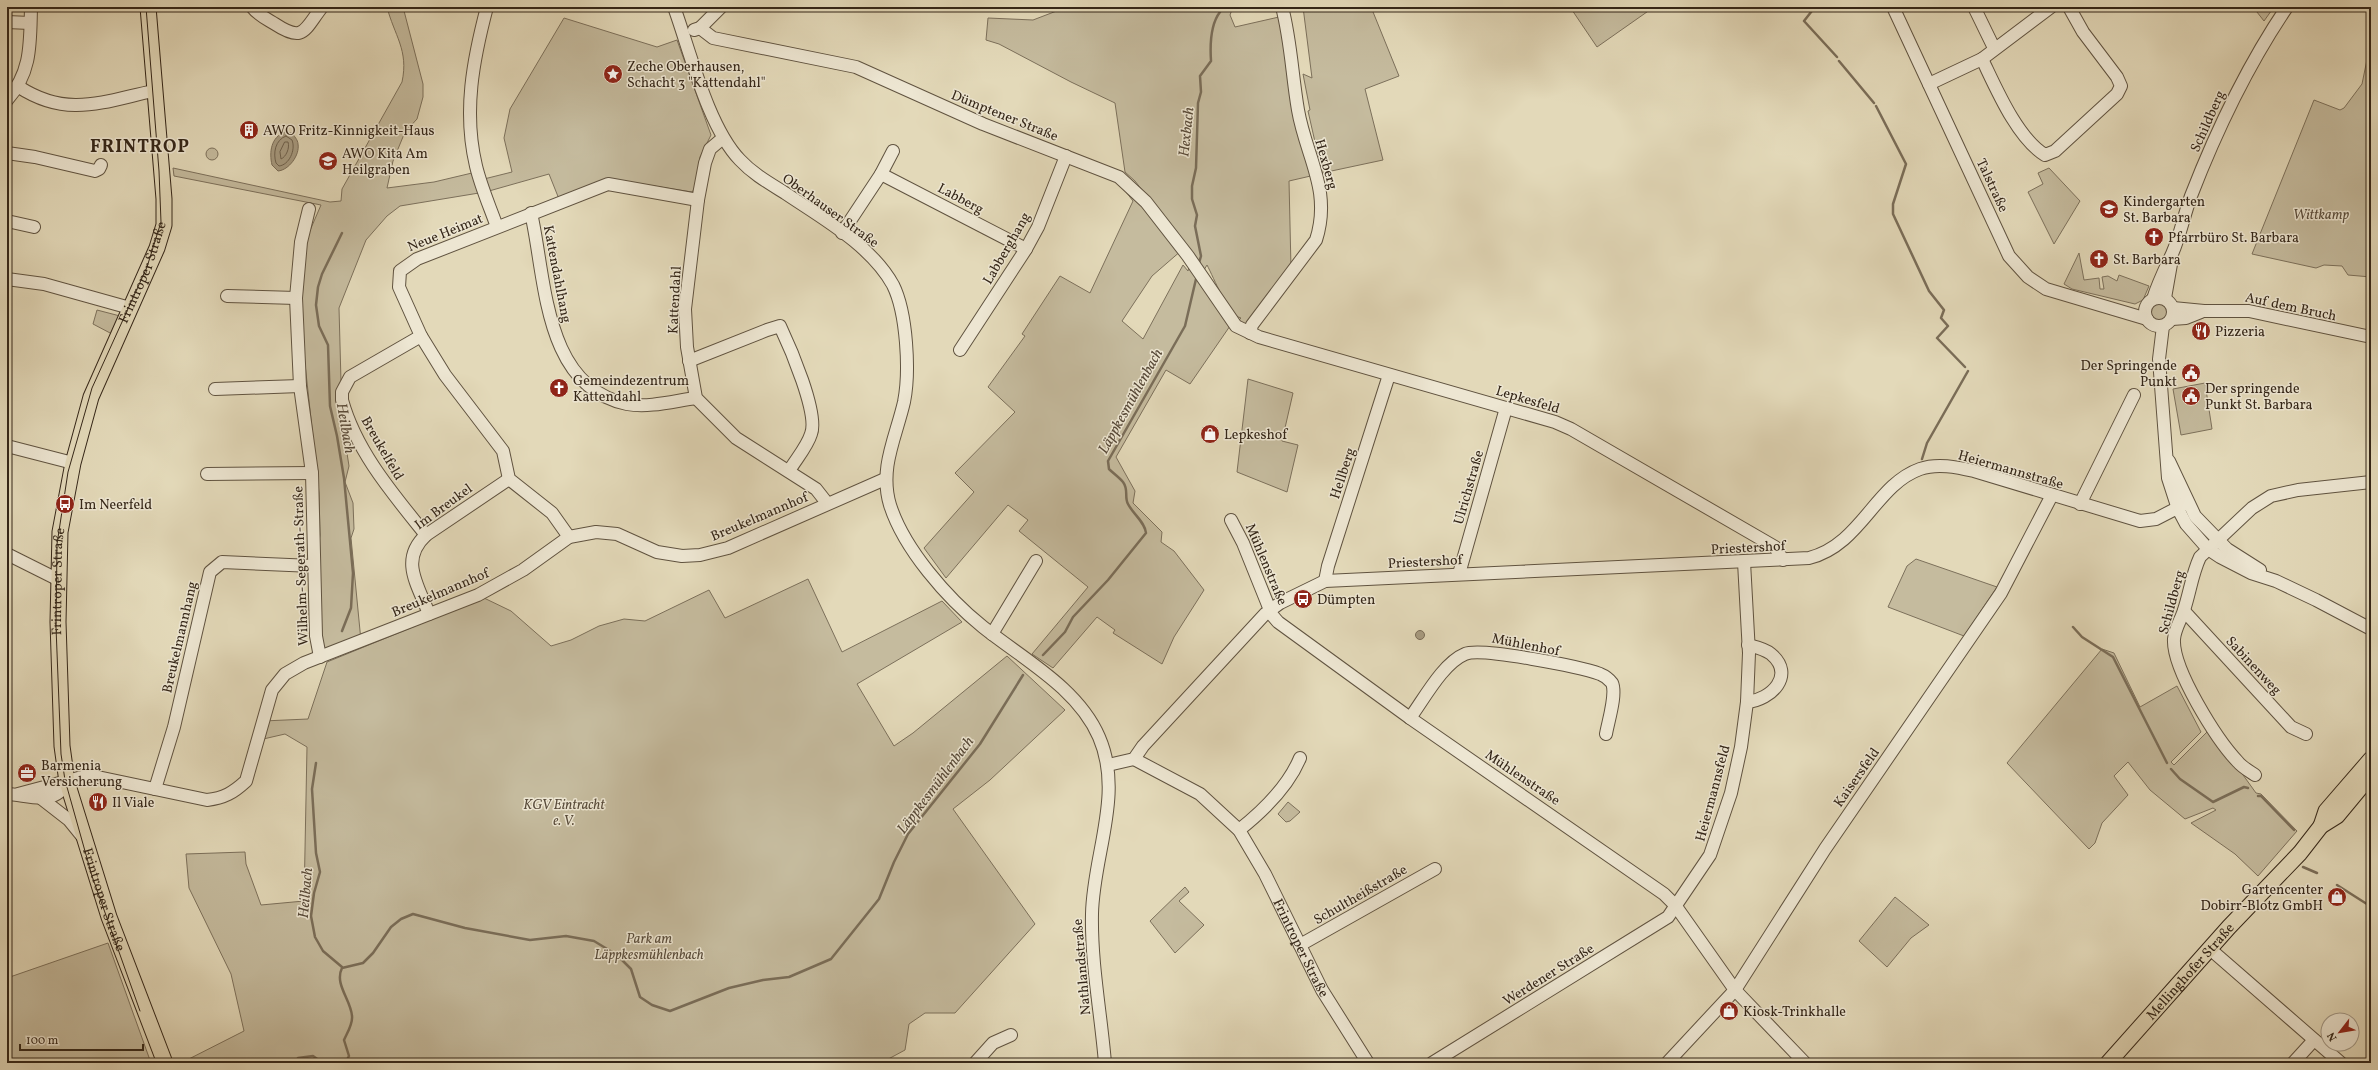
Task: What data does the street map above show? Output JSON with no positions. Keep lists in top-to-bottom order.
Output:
{
  "streets": {
    "main road": ["Frintroper Straße", "Mellinghofer Straße"],
    "street": [
      "Dümptener Straße",
      "Schildberg",
      "Hexberg",
      "Talstraße",
      "Labberg",
      "Oberhauser Straße",
      "Neue Heimat",
      "Labberghang",
      "Kattendahlhang",
      "Kattendahl",
      "Auf dem Bruch",
      "Lepkesfeld",
      "Breukelfeld",
      "Heiermannstraße",
      "Hellberg",
      "Ulrichstraße",
      "Im Breukel",
      "Breukelmannhof",
      "Priestershof",
      "Mühlenstraße",
      "Wilhelm-Segerath-Straße",
      "Breukelmannhang",
      "Mühlenhof",
      "Sabinenweg",
      "Kaisersfeld",
      "Heiermannsfeld",
      "Schultheißstraße",
      "Nathlandstraße",
      "Werdener Straße"
    ]
  },
  "crossings": [
    ["Dümptener Straße", "Labberghang"],
    ["Dümptener Straße", "Lepkesfeld"],
    ["Schildberg", "Sabinenweg"],
    ["Hexberg", "Lepkesfeld"],
    ["Talstraße", "Auf dem Bruch"],
    ["Labberg", "Labberghang"],
    ["Oberhauser Straße", "Kattendahl"],
    ["Oberhauser Straße", "Breukelmannhof"],
    ["Oberhauser Straße", "Nathlandstraße"],
    ["Neue Heimat", "Kattendahlhang"],
    ["Neue Heimat", "Kattendahl"],
    ["Neue Heimat", "Breukelfeld"],
    ["Neue Heimat", "Im Breukel"],
    ["Frintroper Straße", "Breukelmannhof"],
    ["Frintroper Straße", "Priestershof"],
    ["Frintroper Straße", "Schultheißstraße"],
    ["Kattendahlhang", "Kattendahl"],
    ["Lepkesfeld", "Hellberg"],
    ["Lepkesfeld", "Ulrichstraße"],
    ["Lepkesfeld", "Priestershof"],
    ["Breukelfeld", "Im Breukel"],
    ["Heiermannstraße", "Priestershof"],
    ["Heiermannstraße", "Kaisersfeld"],
    ["Hellberg", "Priestershof"],
    ["Ulrichstraße", "Priestershof"],
    ["Im Breukel", "Breukelmannhof"],
    ["Breukelmannhof", "Wilhelm-Segerath-Straße"],
    ["Breukelmannhof", "Breukelmannhang"],
    ["Priestershof", "Mühlenstraße"],
    ["Priestershof", "Heiermannsfeld"],
    ["Mühlenstraße", "Mühlenhof"],
    ["Mühlenstraße", "Kaisersfeld"],
    ["Mühlenstraße", "Heiermannsfeld"],
    ["Mühlenstraße", "Werdener Straße"],
    ["Wilhelm-Segerath-Straße", "Breukelmannhang"],
    ["Heiermannsfeld", "Werdener Straße"]
  ],
  "districts": ["FRINTROP"],
  "water": ["Hexbach", "Läppkesmühlenbach", "Heilbach"],
  "parks": ["Wittkamp", "KGV Eintracht e. V.", "Park am Läppkesmühlenbach"],
  "places": {
    "place": ["Zeche Oberhausen, Schacht 3 \"Kattendahl\""],
    "building": ["AWO Fritz-Kinnigkeit-Haus"],
    "school or university": ["AWO Kita Am Heilgraben", "Kindergarten St. Barbara"],
    "church": ["Pfarrbüro St. Barbara", "St. Barbara", "Gemeindezentrum Kattendahl"],
    "restaurant": ["Pizzeria", "Il Viale"],
    "public building": ["Der Springende Punkt", "Der springende Punkt St. Barbara"],
    "shop": ["Lepkeshof", "Gartencenter Dobirr-Blotz GmbH", "Kiosk-Trinkhalle"],
    "bus stop": ["Im Neerfeld", "Dümpten"],
    "office": ["Barmenia Versicherung"]
  },
  "scale_bar": "100 m",
  "north": "bottom left"
}
